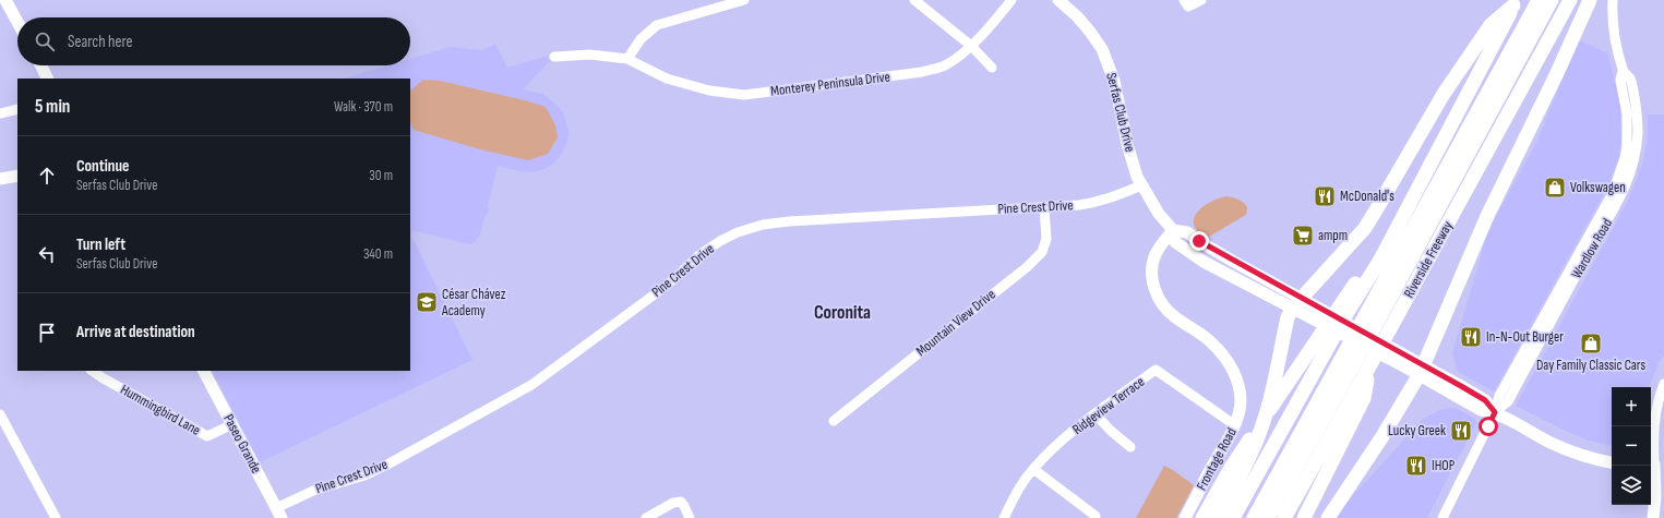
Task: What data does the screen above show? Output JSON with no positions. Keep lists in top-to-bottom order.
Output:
{
  "streets": {
    "highway": ["Riverside Freeway"],
    "main road": ["Serfas Club Drive", "Paseo Grande", "Frontage Road"],
    "street": [
      "Monterey Peninsula Drive",
      "Pine Crest Drive",
      "Wardlow Road",
      "Mountain View Drive",
      "Ridgeview Terrace",
      "Hummingbird Lane"
    ]
  },
  "crossings": [
    ["Serfas Club Drive", "Pine Crest Drive"],
    ["Serfas Club Drive", "Frontage Road"],
    ["Pine Crest Drive", "Mountain View Drive"],
    ["Pine Crest Drive", "Paseo Grande"],
    ["Ridgeview Terrace", "Frontage Road"],
    ["Hummingbird Lane", "Paseo Grande"]
  ],
  "districts": ["Coronita"],
  "places": {
    "shop": ["Volkswagen", "Day Family Classic Cars"],
    "restaurant": [
      "McDonald's",
      "In-N-Out Burger",
      "Lucky Greek",
      "IHOP"
    ],
    "supermarket": ["ampm"],
    "school or university": ["César Chávez Academy"]
  },
  "page": {
    "search": "Search here",
    "heading": ["5 min", "Walk · 370 m"],
    "list": [
      ["Continue", "Serfas Club Drive", "30 m"],
      ["Turn left", "Serfas Club Drive", "340 m"],
      "Arrive at destination"
    ],
    "map_buttons": ["+", "−"]
  }
}
